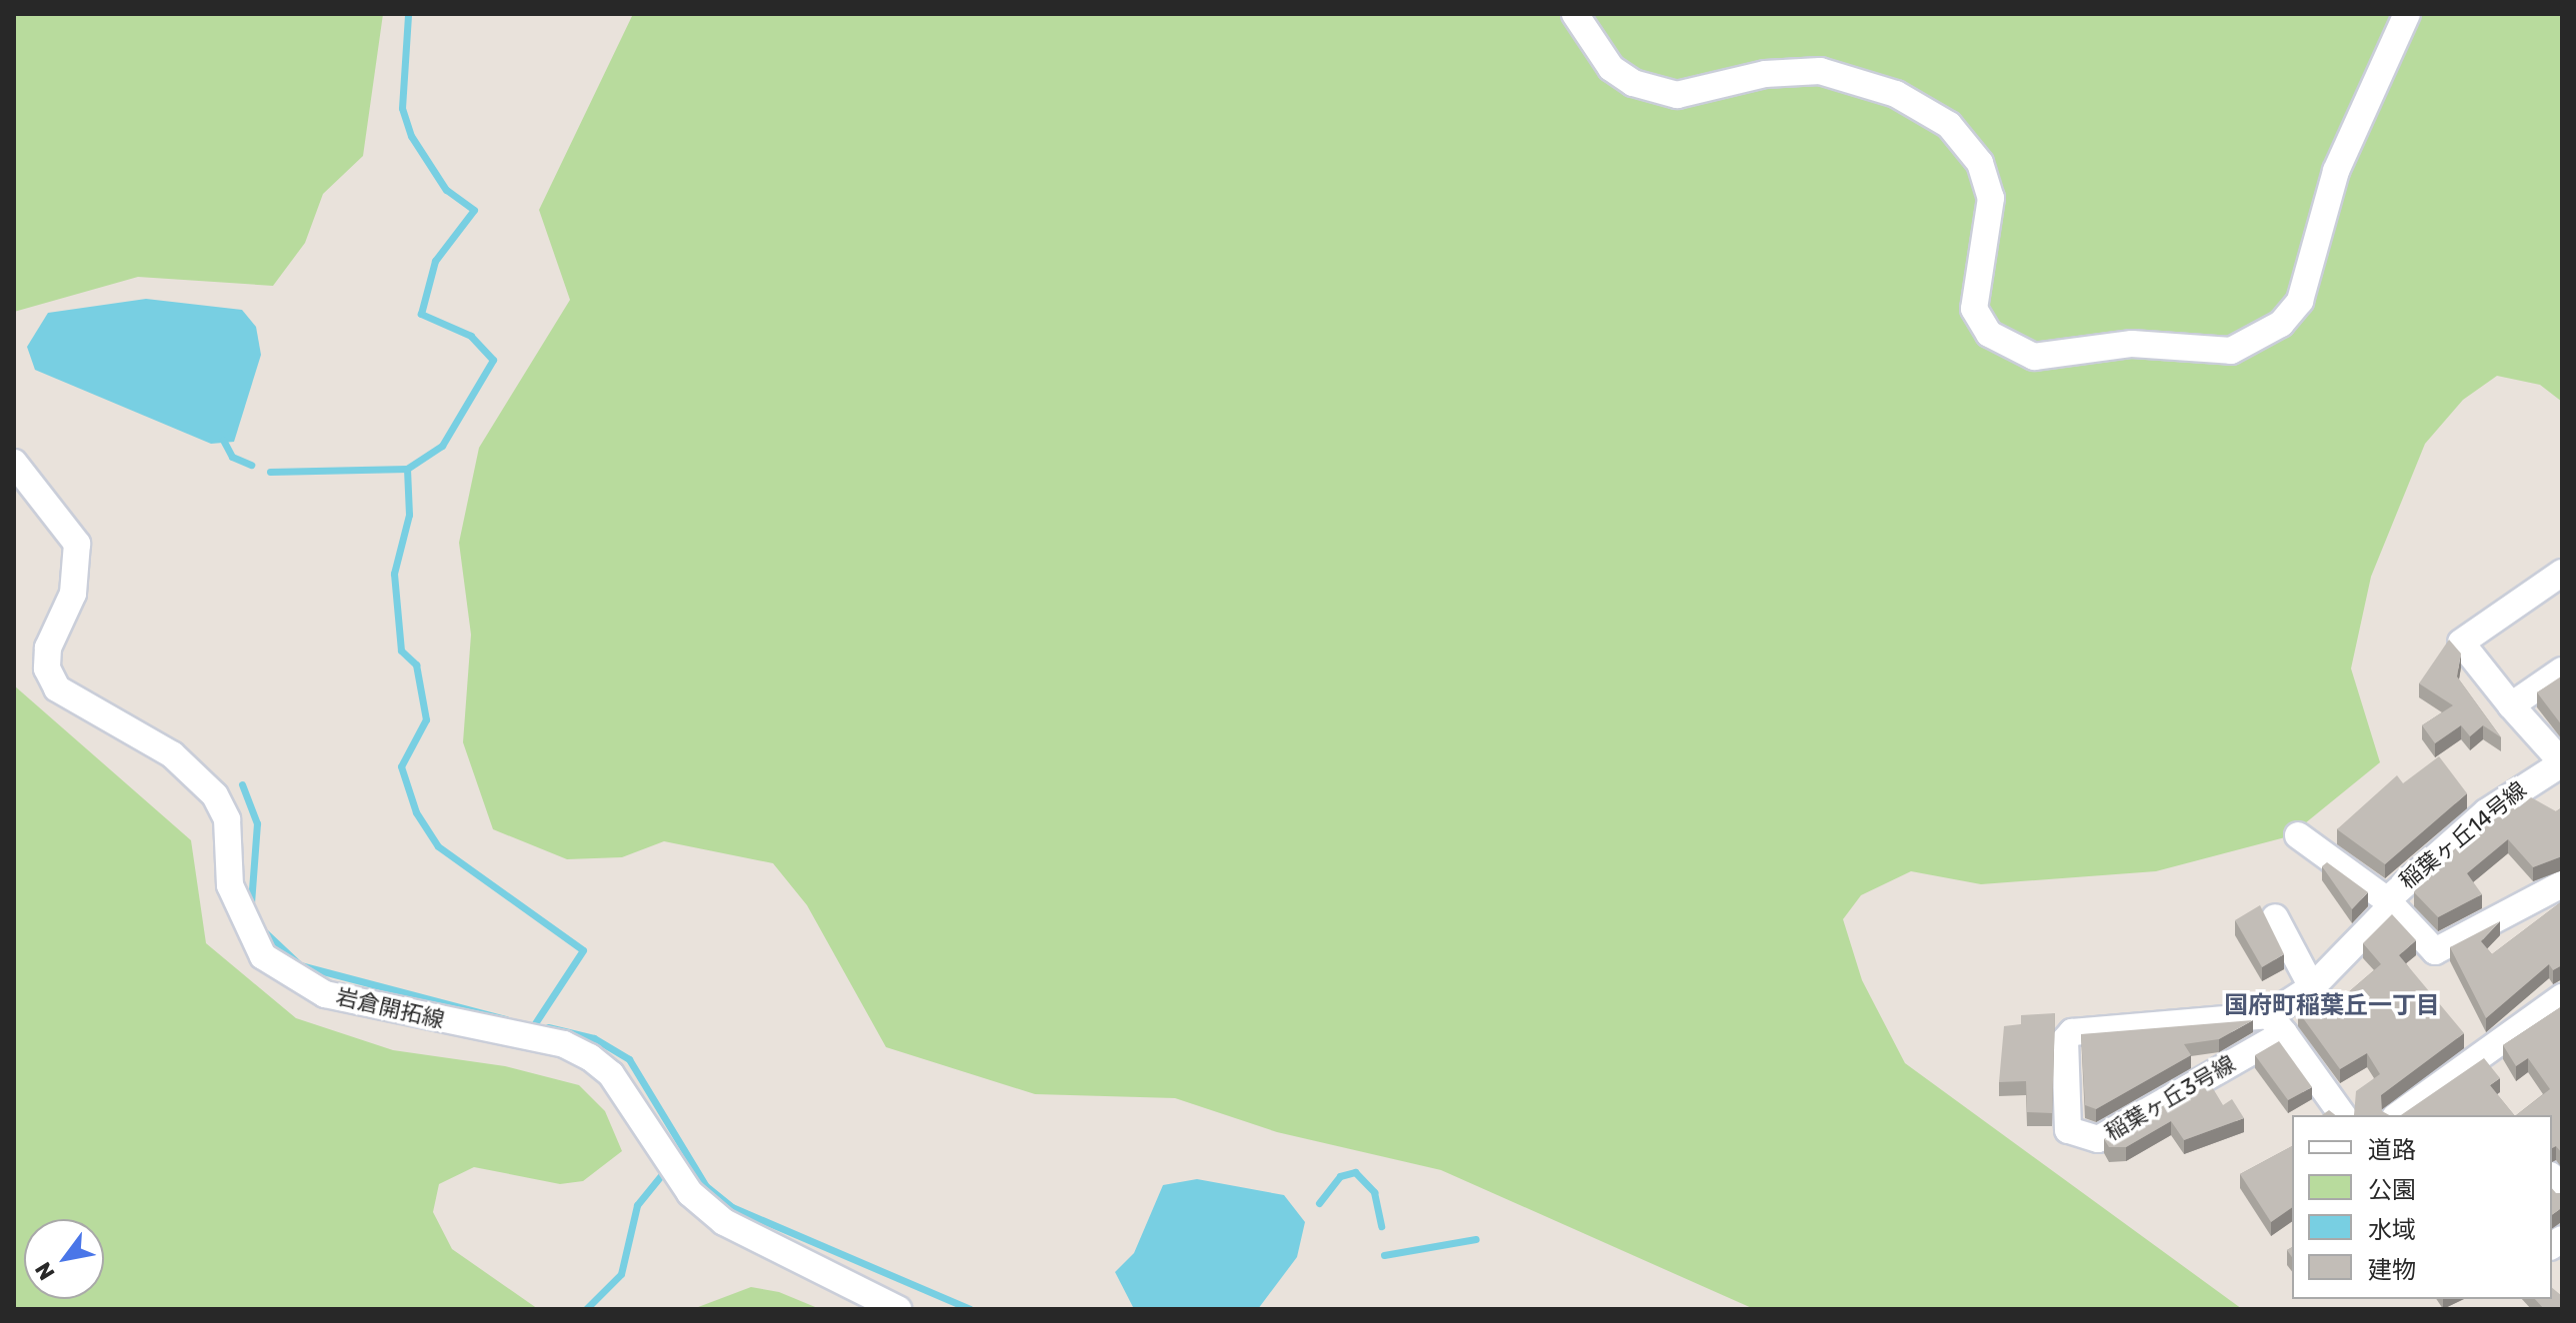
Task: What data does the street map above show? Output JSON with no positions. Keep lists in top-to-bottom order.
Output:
{
  "streets": {
    "street": ["稲葉ヶ丘14号線", "岩倉開拓線", "稲葉ヶ丘3号線"]
  },
  "districts": ["国府町稲葉丘一丁目"],
  "legend": [
    "道路",
    "公園",
    "水域",
    "建物"
  ],
  "north": "bottom left"
}
